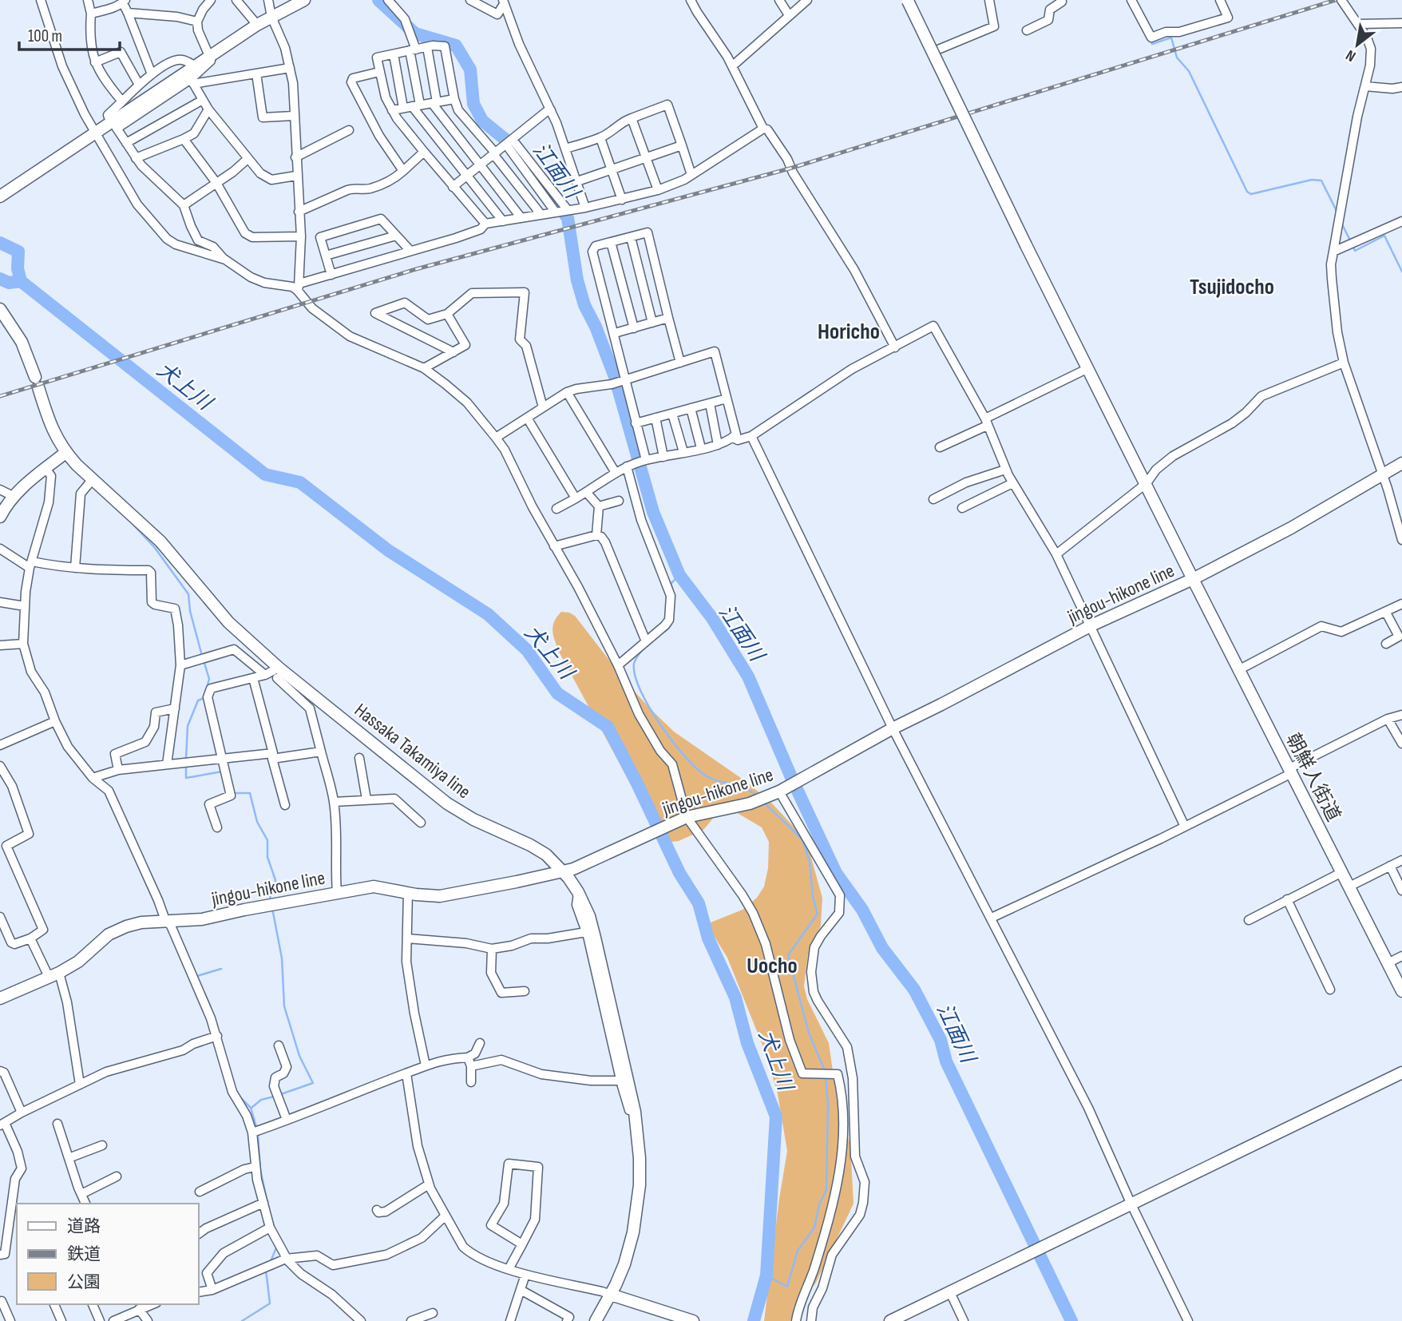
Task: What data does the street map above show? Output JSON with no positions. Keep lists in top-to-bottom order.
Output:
{
  "streets": {
    "main road": ["jingou-hikone line", "Hassaka Takamiya line", "朝鮮人街道"]
  },
  "crossings": [
    ["jingou-hikone line", "Hassaka Takamiya line"],
    ["jingou-hikone line", "朝鮮人街道"]
  ],
  "districts": ["Tsujidocho", "Horicho", "Uocho"],
  "water": ["江面川", "犬上川"],
  "legend": ["道路", "鉄道", "公園"],
  "scale_bar": "100 m",
  "north": "bottom left"
}
